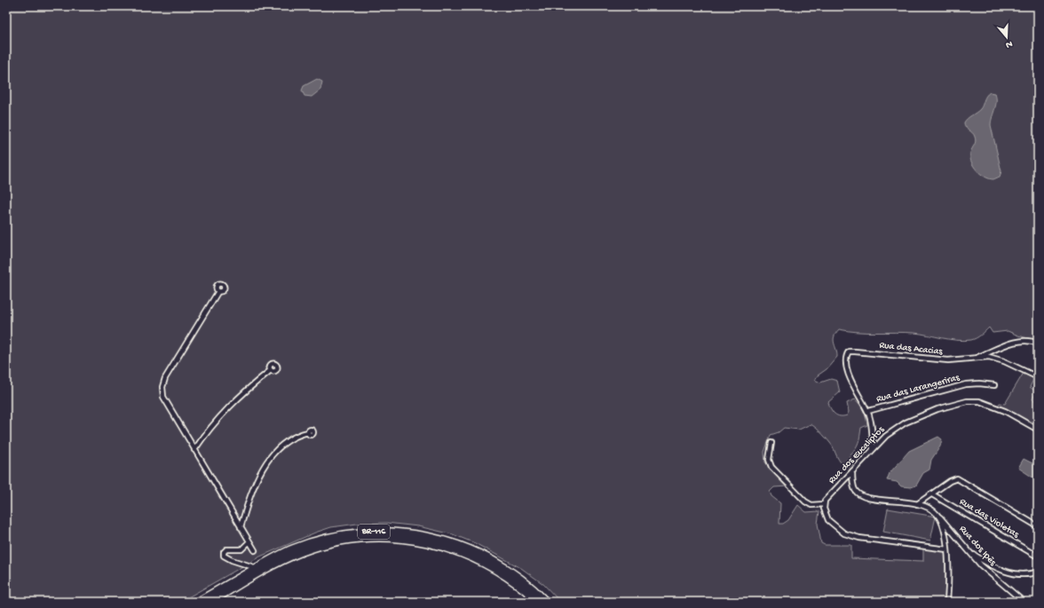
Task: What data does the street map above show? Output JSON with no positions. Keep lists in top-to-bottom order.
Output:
{
  "streets": {
    "highway": ["BR-116"],
    "street": [
      "Rua das Acacias",
      "Rua das Larangeriras",
      "Rua dos Eucaliptos",
      "Rua das Violetas",
      "Rua dos Ipês"
    ]
  },
  "crossings": [
    ["Rua das Acacias", "Rua das Larangeriras"]
  ],
  "north": "bottom"
}
